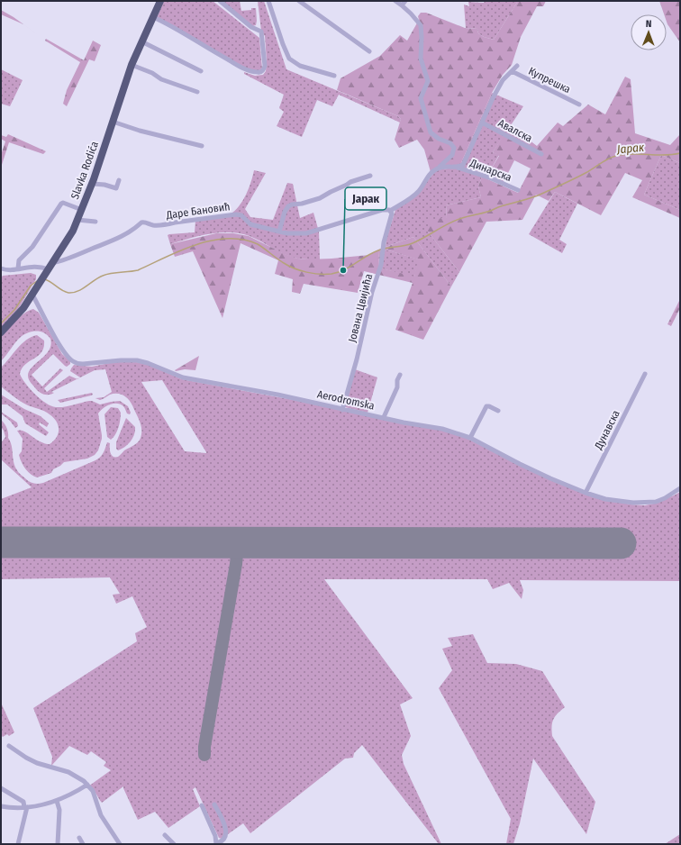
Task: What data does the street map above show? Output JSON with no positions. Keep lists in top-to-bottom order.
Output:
{
  "streets": {
    "main road": ["Slavka Rodića"],
    "street": [
      "Купрешка",
      "Авалска",
      "Динарска",
      "Даре Бановић",
      "Јована Цвијића",
      "Aerodromska",
      "Дунавска"
    ]
  },
  "crossings": [
    ["Slavka Rodića", "Даре Бановић"],
    ["Slavka Rodića", "Aerodromska"],
    ["Даре Бановић", "Јована Цвијића"],
    ["Јована Цвијића", "Aerodromska"],
    ["Aerodromska", "Дунавска"]
  ],
  "water": ["Јарак"],
  "places": ["Јарак"],
  "north": "top"
}
